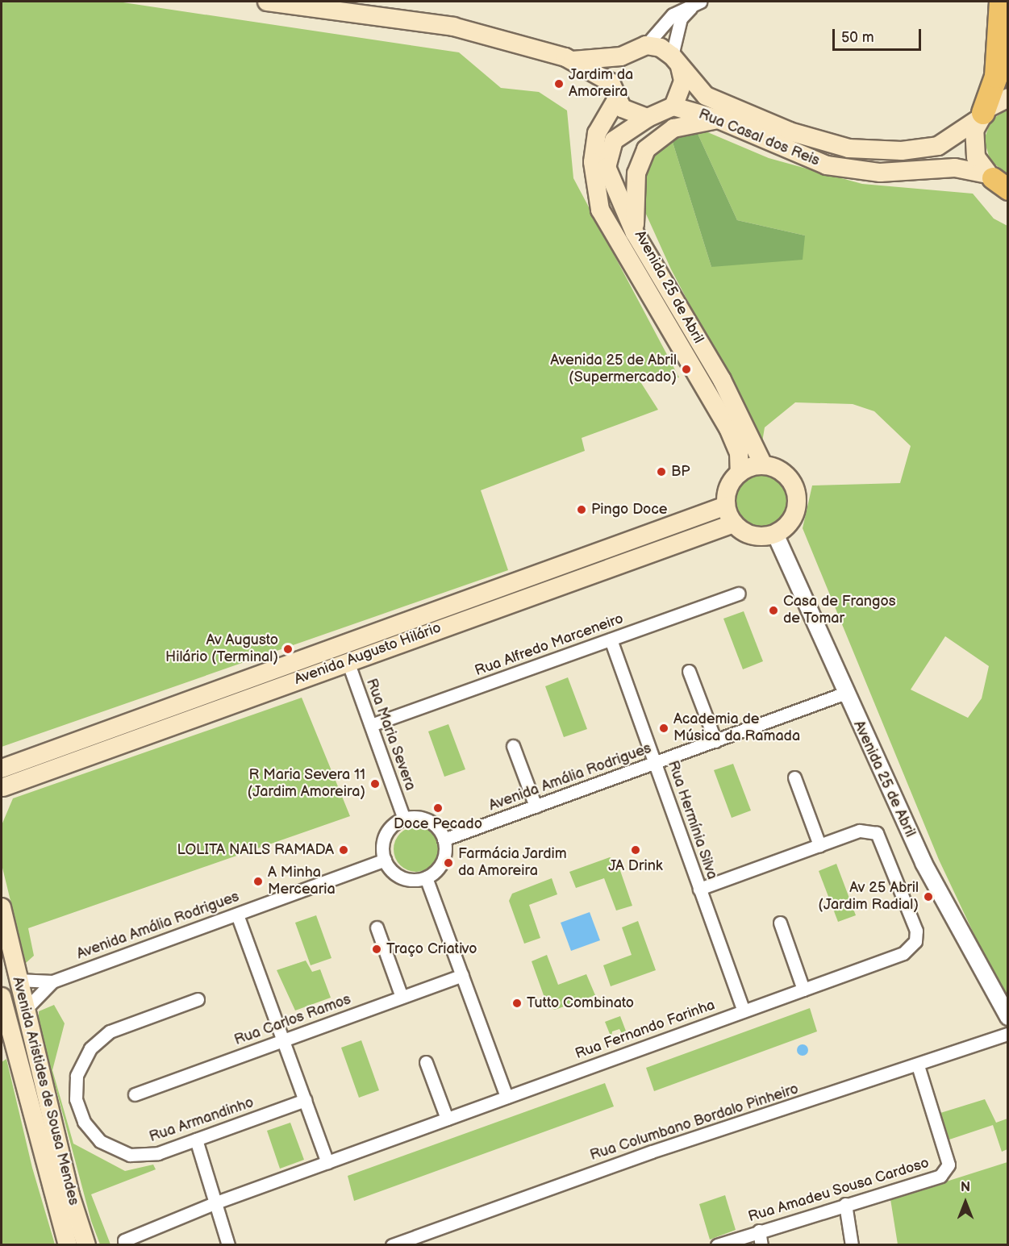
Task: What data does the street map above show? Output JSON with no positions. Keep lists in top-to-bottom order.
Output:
{
  "streets": {
    "main road": [
      "Rua Casal dos Reis",
      "Avenida 25 de Abril",
      "Avenida Augusto Hilário",
      "Avenida Aristides de Sousa Mendes"
    ],
    "street": [
      "Rua Alfredo Marceneiro",
      "Rua Maria Severa",
      "Avenida Amália Rodrigues",
      "Rua Hermínia Silva",
      "Rua Carlos Ramos",
      "Rua Fernando Farinha",
      "Rua Armandinho",
      "Rua Columbano Bordalo Pinheiro",
      "Rua Amadeu Sousa Cardoso"
    ]
  },
  "crossings": [
    ["Rua Casal dos Reis", "Avenida 25 de Abril"],
    ["Avenida 25 de Abril", "Avenida Augusto Hilário"],
    ["Avenida 25 de Abril", "Avenida Amália Rodrigues"],
    ["Rua Alfredo Marceneiro", "Rua Maria Severa"],
    ["Rua Alfredo Marceneiro", "Rua Hermínia Silva"],
    ["Avenida Augusto Hilário", "Rua Maria Severa"],
    ["Rua Maria Severa", "Avenida Amália Rodrigues"],
    ["Avenida Amália Rodrigues", "Rua Hermínia Silva"],
    ["Avenida Amália Rodrigues", "Avenida Aristides de Sousa Mendes"],
    ["Rua Hermínia Silva", "Rua Fernando Farinha"],
    ["Rua Columbano Bordalo Pinheiro", "Rua Amadeu Sousa Cardoso"]
  ],
  "places": [
    "Jardim da Amoreira",
    "Avenida 25 de Abril (Supermercado)",
    "BP",
    "Pingo Doce",
    "Casa de Frangos de Tomar",
    "Av Augusto Hilário (Terminal)",
    "Academia de Música da Ramada",
    "R Maria Severa 11 (Jardim Amoreira)",
    "Doce Pecado",
    "LOLITA NAILS RAMADA",
    "JA Drink",
    "Farmácia Jardim da Amoreira",
    "A Minha Mercearia",
    "Av 25 Abril (Jardim Radial)",
    "Traço Criativo",
    "Tutto Combinato"
  ],
  "scale_bar": "50 m",
  "north": "top"
}
